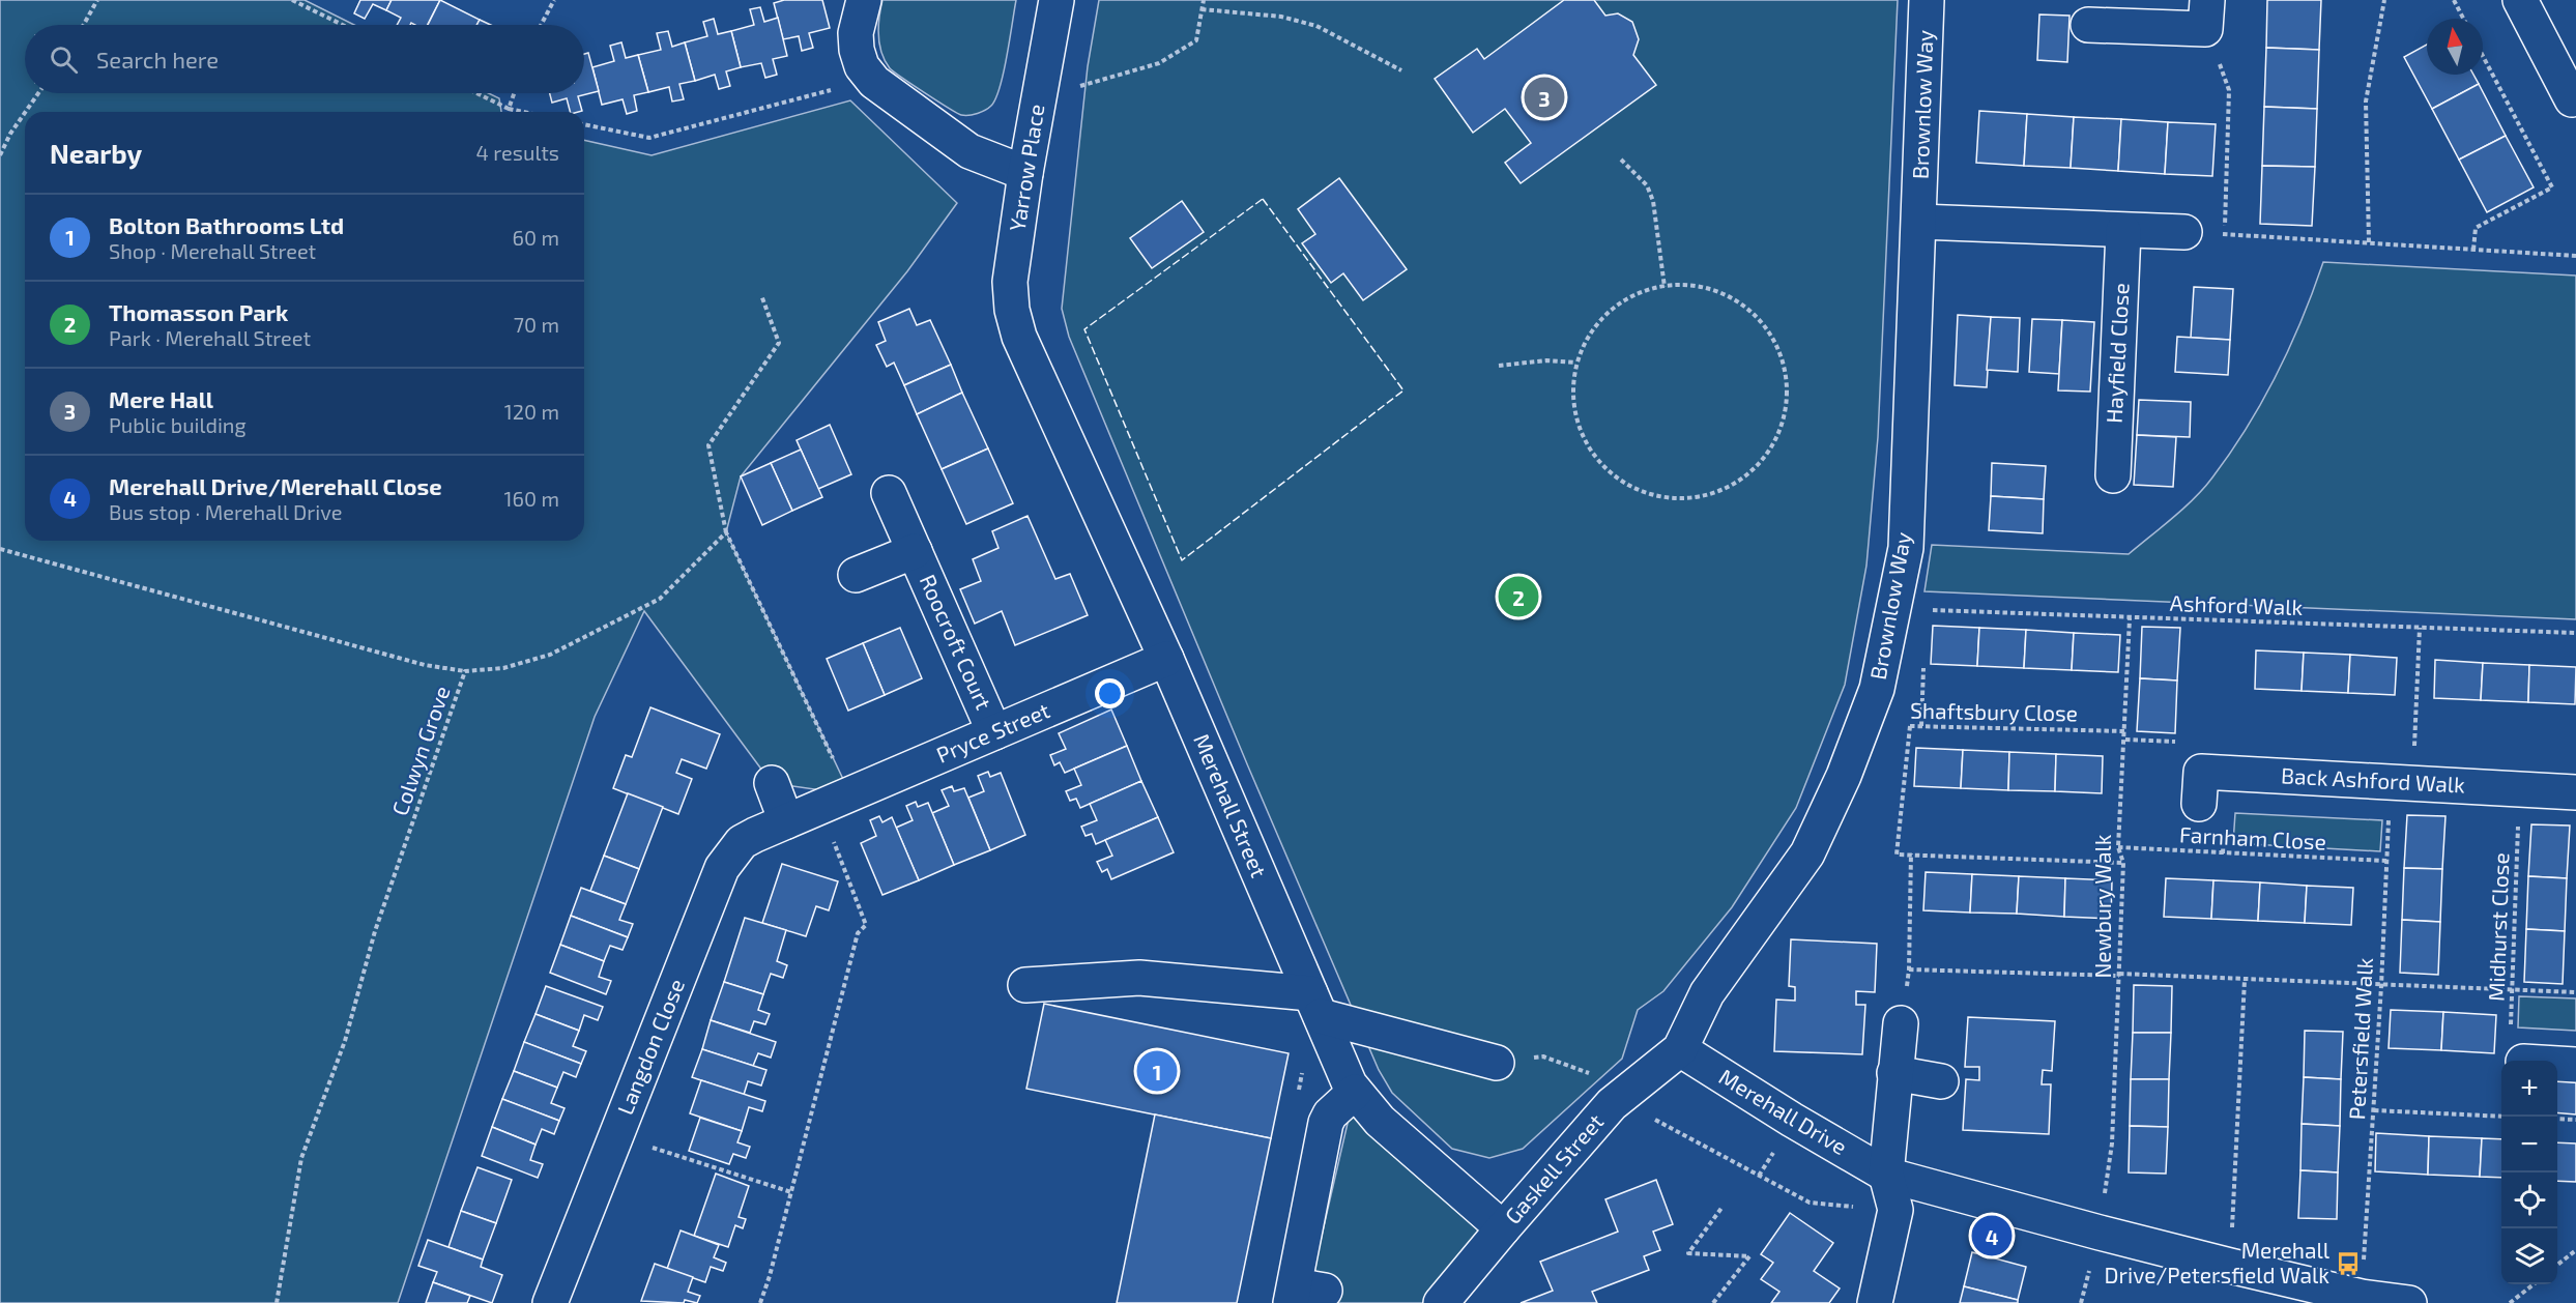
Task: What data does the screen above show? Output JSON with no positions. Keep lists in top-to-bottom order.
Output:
{
  "streets": {
    "street": [
      "Brownlow Way",
      "Yarrow Place",
      "Hayfield Close",
      "Roocroft Court",
      "Pryce Street",
      "Back Ashford Walk",
      "Merehall Street",
      "Langdon Close",
      "Merehall Drive",
      "Gaskell Street"
    ],
    "path": [
      "Ashford Walk",
      "Shaftsbury Close",
      "Colwyn Grove",
      "Farnham Close",
      "Newbury Walk",
      "Midhurst Close",
      "Petersfield Walk"
    ]
  },
  "crossings": [
    ["Brownlow Way", "Ashford Walk"],
    ["Brownlow Way", "Shaftsbury Close"],
    ["Brownlow Way", "Merehall Drive"],
    ["Brownlow Way", "Gaskell Street"],
    ["Yarrow Place", "Merehall Street"],
    ["Ashford Walk", "Newbury Walk"],
    ["Ashford Walk", "Petersfield Walk"],
    ["Roocroft Court", "Pryce Street"],
    ["Shaftsbury Close", "Newbury Walk"],
    ["Pryce Street", "Merehall Street"],
    ["Pryce Street", "Langdon Close"],
    ["Back Ashford Walk", "Midhurst Close"],
    ["Back Ashford Walk", "Petersfield Walk"],
    ["Merehall Street", "Gaskell Street"],
    ["Farnham Close", "Newbury Walk"],
    ["Farnham Close", "Petersfield Walk"],
    ["Newbury Walk", "Merehall Drive"],
    ["Petersfield Walk", "Merehall Drive"],
    ["Merehall Drive", "Gaskell Street"]
  ],
  "places": {
    "bus stop": ["Merehall Drive/Petersfield Walk"]
  },
  "north": "top",
  "page": {
    "search": "Search here",
    "pins": [
      "3",
      "2",
      "1",
      "4"
    ],
    "heading": ["Nearby", "4 results"],
    "list": [
      {
        "mark": "1",
        "name": "Bolton Bathrooms Ltd",
        "note": "Shop · Merehall Street",
        "value": "60 m"
      },
      {
        "mark": "2",
        "name": "Thomasson Park",
        "note": "Park · Merehall Street",
        "value": "70 m"
      },
      {
        "mark": "3",
        "name": "Mere Hall",
        "note": "Public building",
        "value": "120 m"
      },
      {
        "mark": "4",
        "name": "Merehall Drive/Merehall Close",
        "note": "Bus stop · Merehall Drive",
        "value": "160 m"
      }
    ],
    "map_buttons": ["+", "−"]
  }
}
